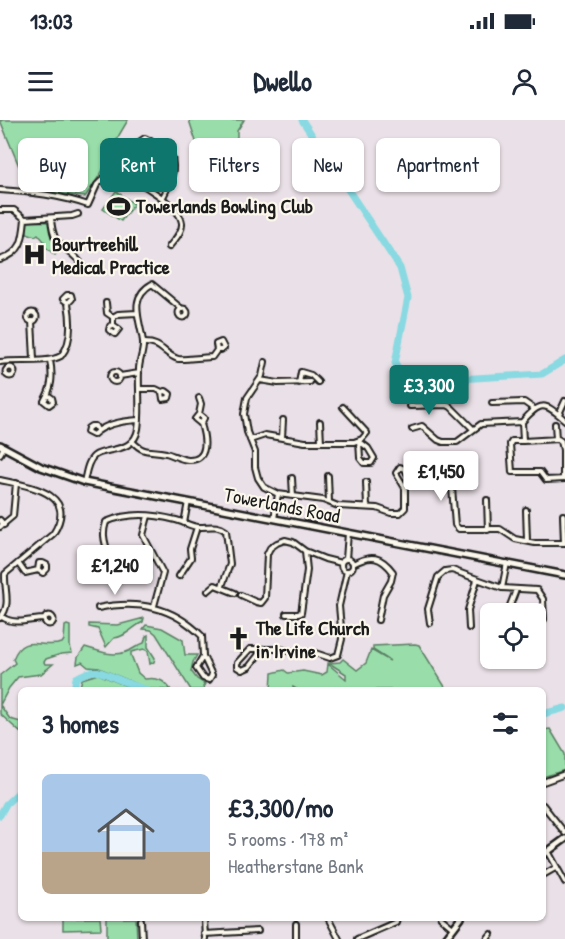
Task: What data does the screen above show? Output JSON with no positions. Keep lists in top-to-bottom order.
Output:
{
  "streets": {
    "street": ["Towerlands Road"]
  },
  "places": {
    "sports": ["Towerlands Bowling Club"],
    "hospital": ["Bourtreehill Medical Practice"],
    "church": ["The Life Church in Irvine"]
  },
  "page": {
    "status": "13:03",
    "header": "Dwello",
    "chip": [
      "Buy",
      "Rent",
      "Filters",
      "New",
      "Apartment"
    ],
    "price": ["£3,300", "£1,450", "£1,240"],
    "heading": "3 homes",
    "list": [
      {
        "name": "£3,300/mo",
        "note": "5 rooms · 178 m² · Heatherstane Bank"
      }
    ]
  }
}
